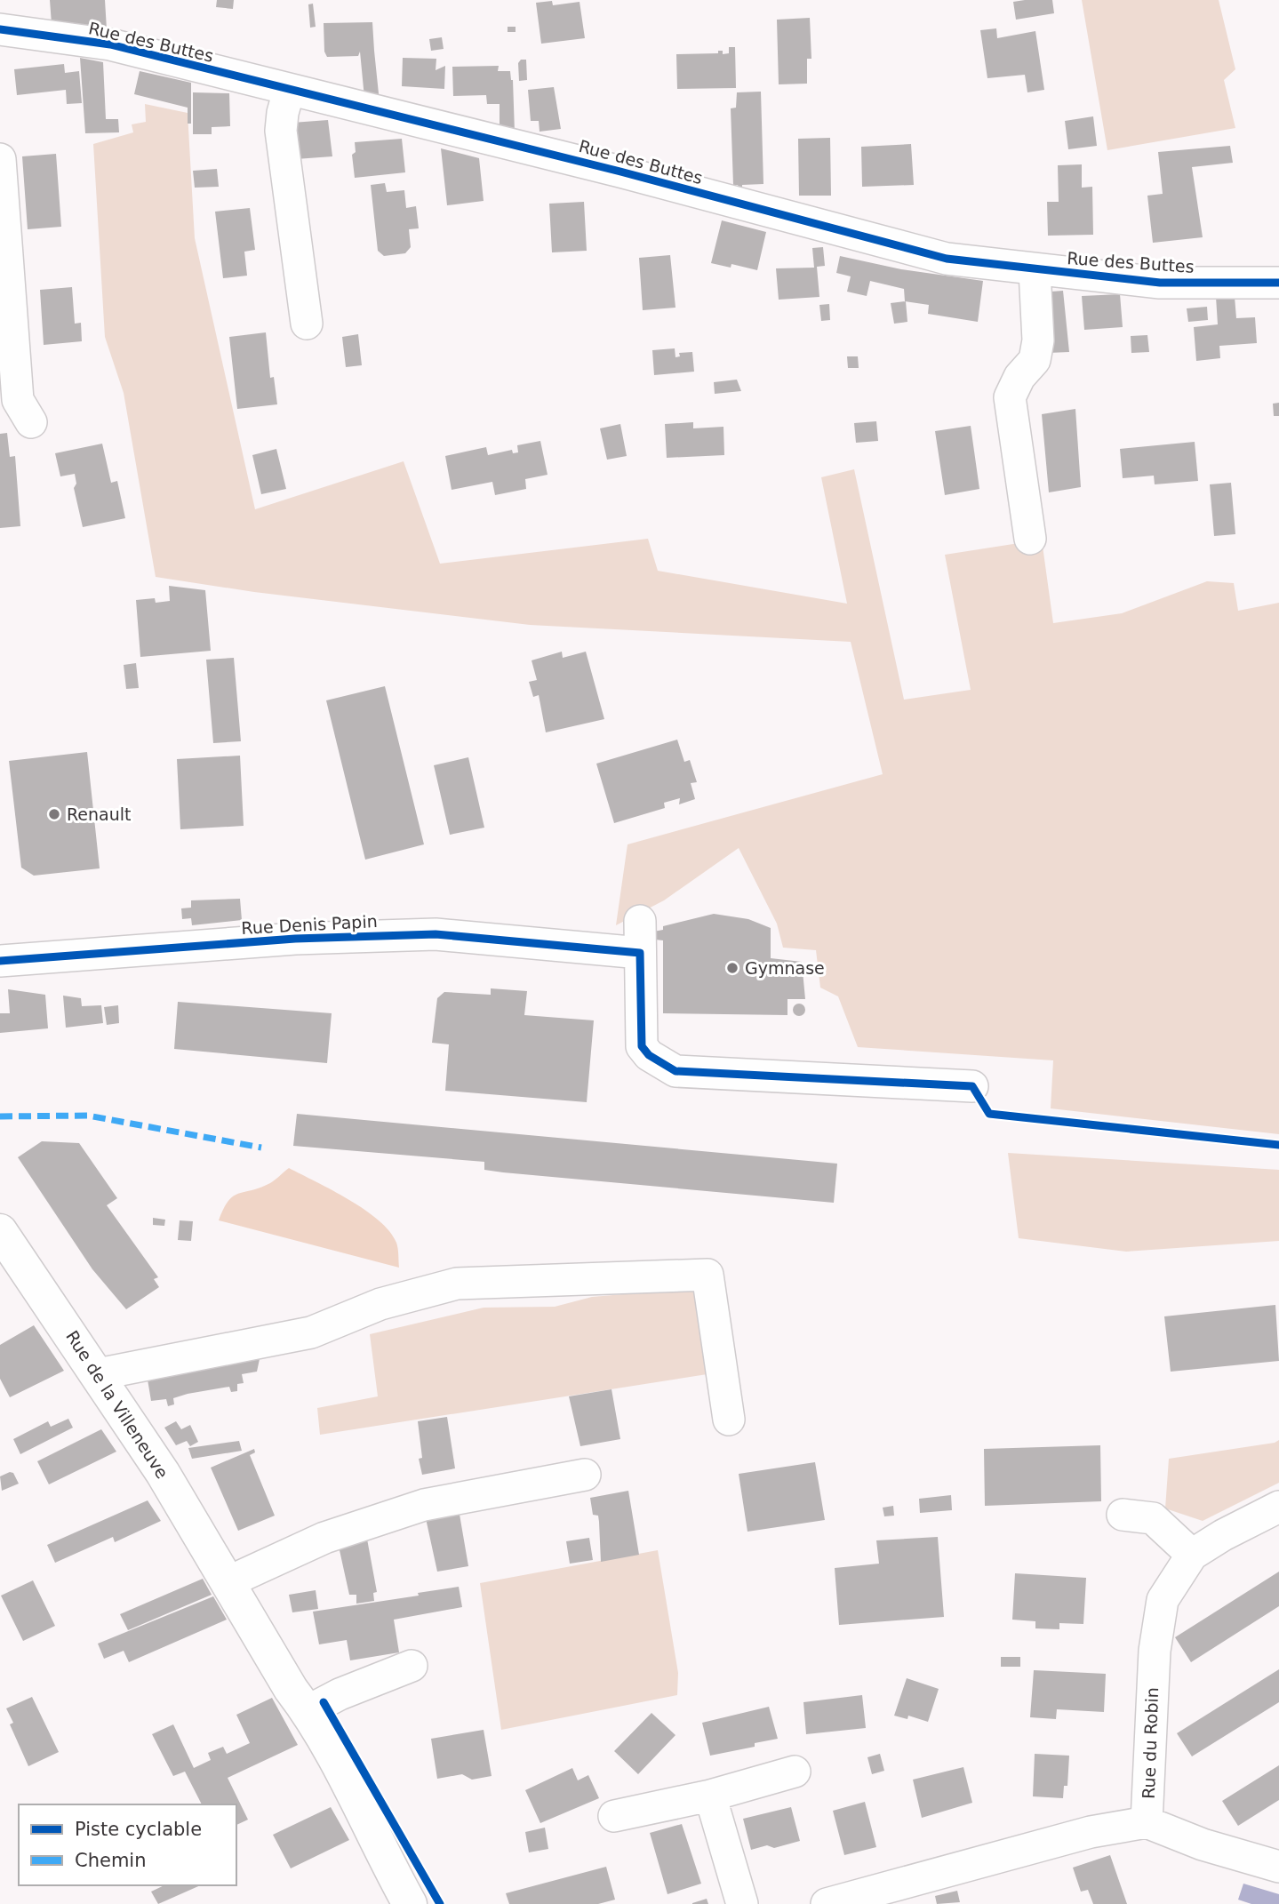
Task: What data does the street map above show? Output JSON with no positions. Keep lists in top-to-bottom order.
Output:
{
  "streets": {
    "main road": ["Rue de la Villeneuve"],
    "street": ["Rue des Buttes", "Rue Denis Papin", "Rue du Robin"]
  },
  "places": ["Renault", "Gymnase"],
  "legend": ["Piste cyclable", "Chemin"]
}
